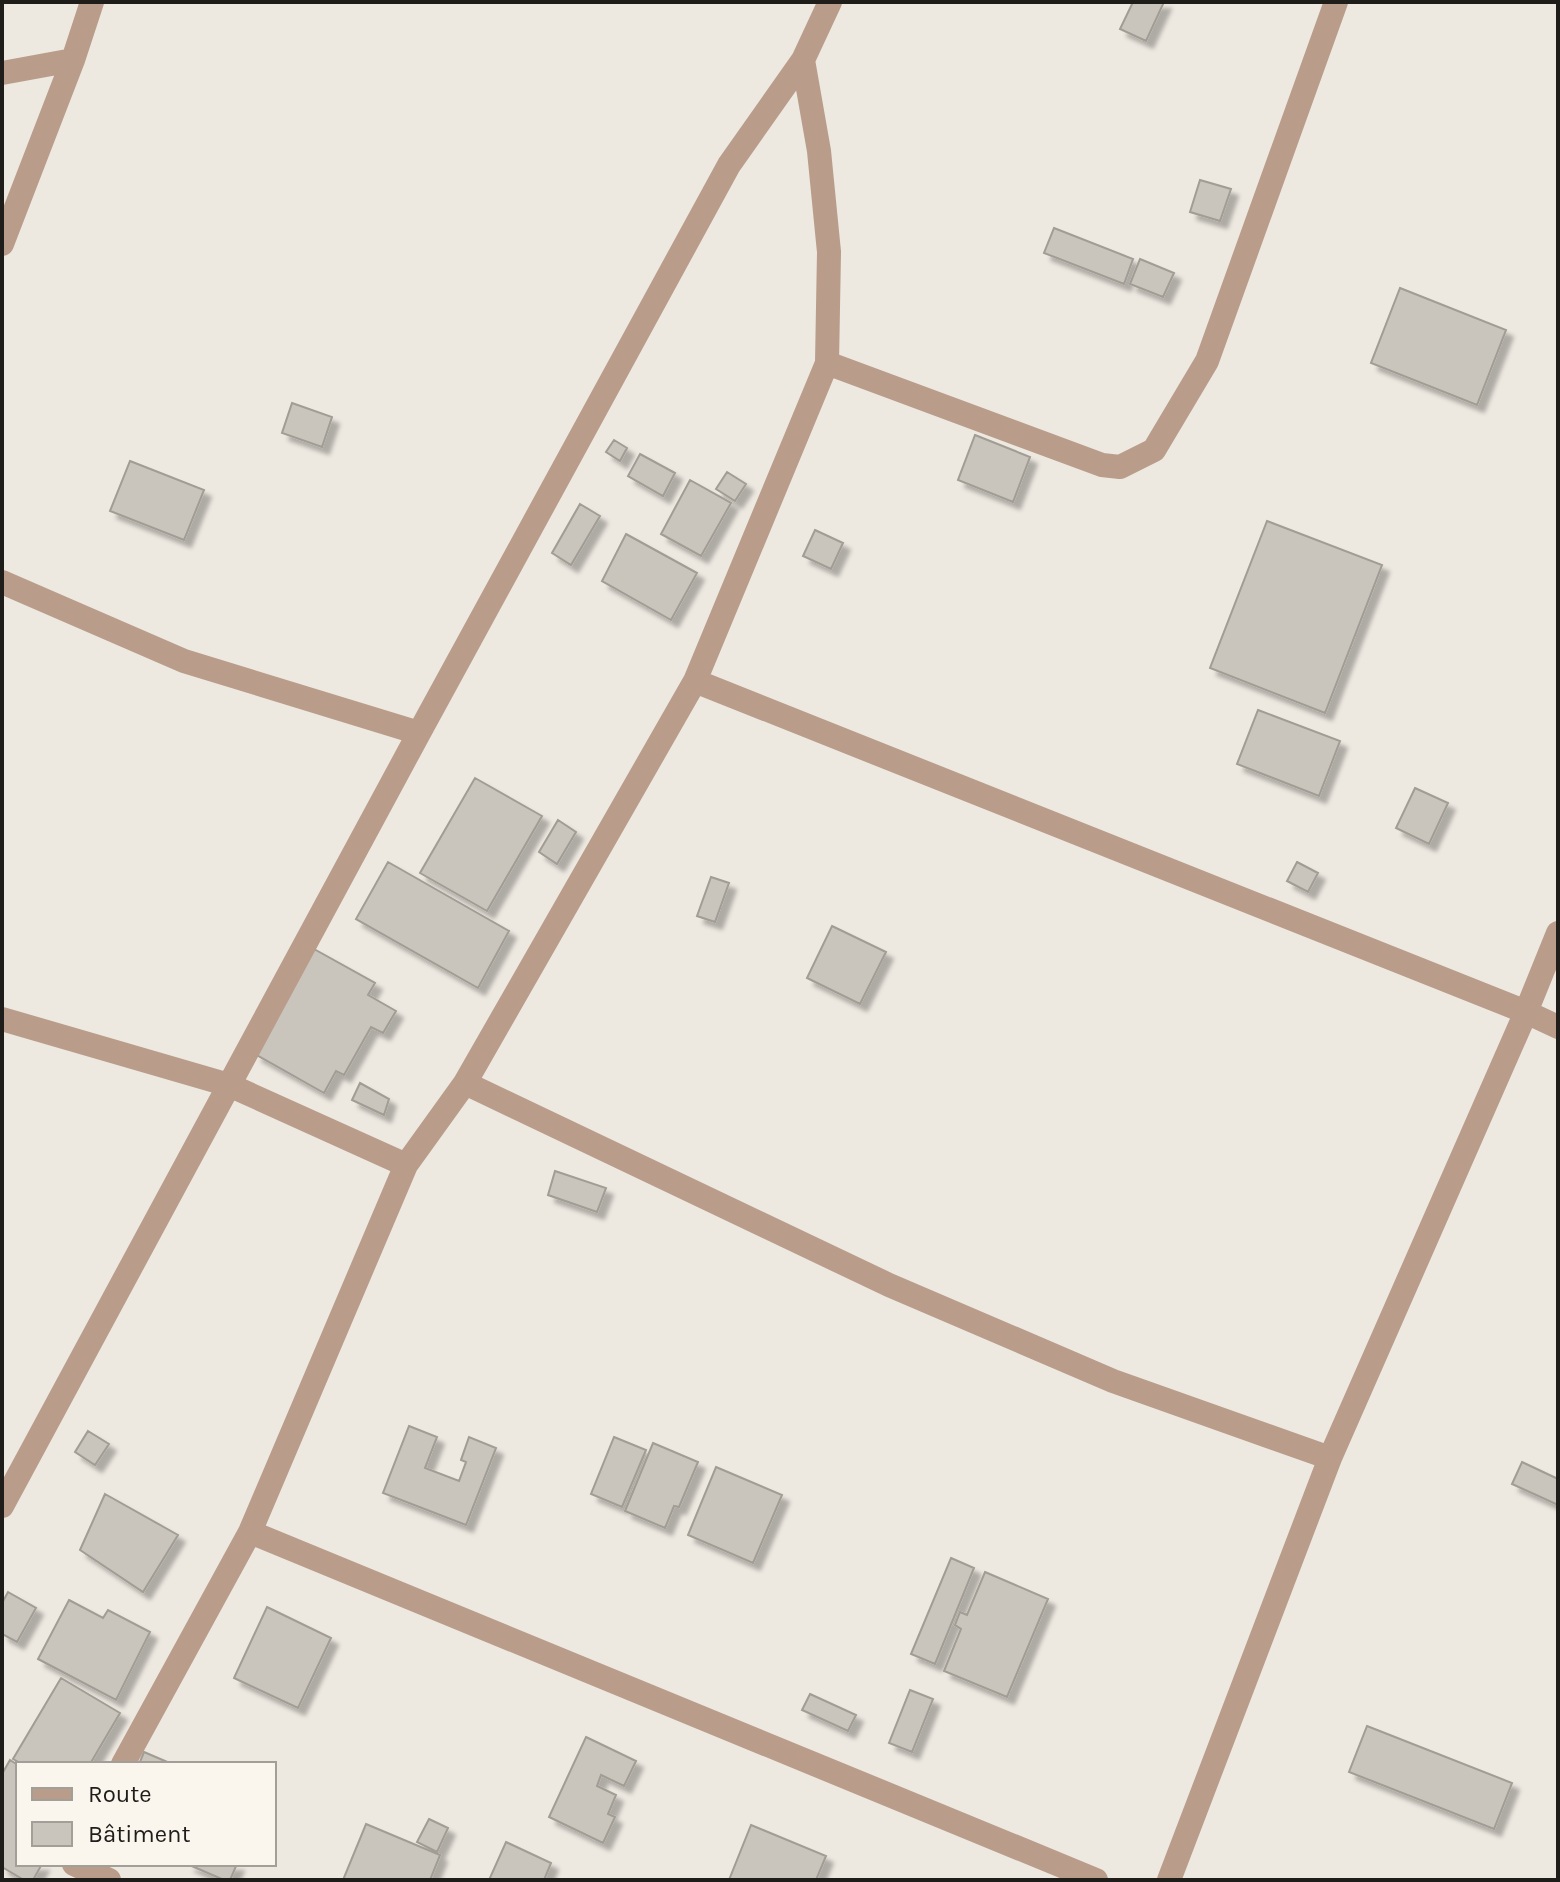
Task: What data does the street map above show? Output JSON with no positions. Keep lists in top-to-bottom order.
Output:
{
  "legend": ["Route", "Bâtiment"]
}
